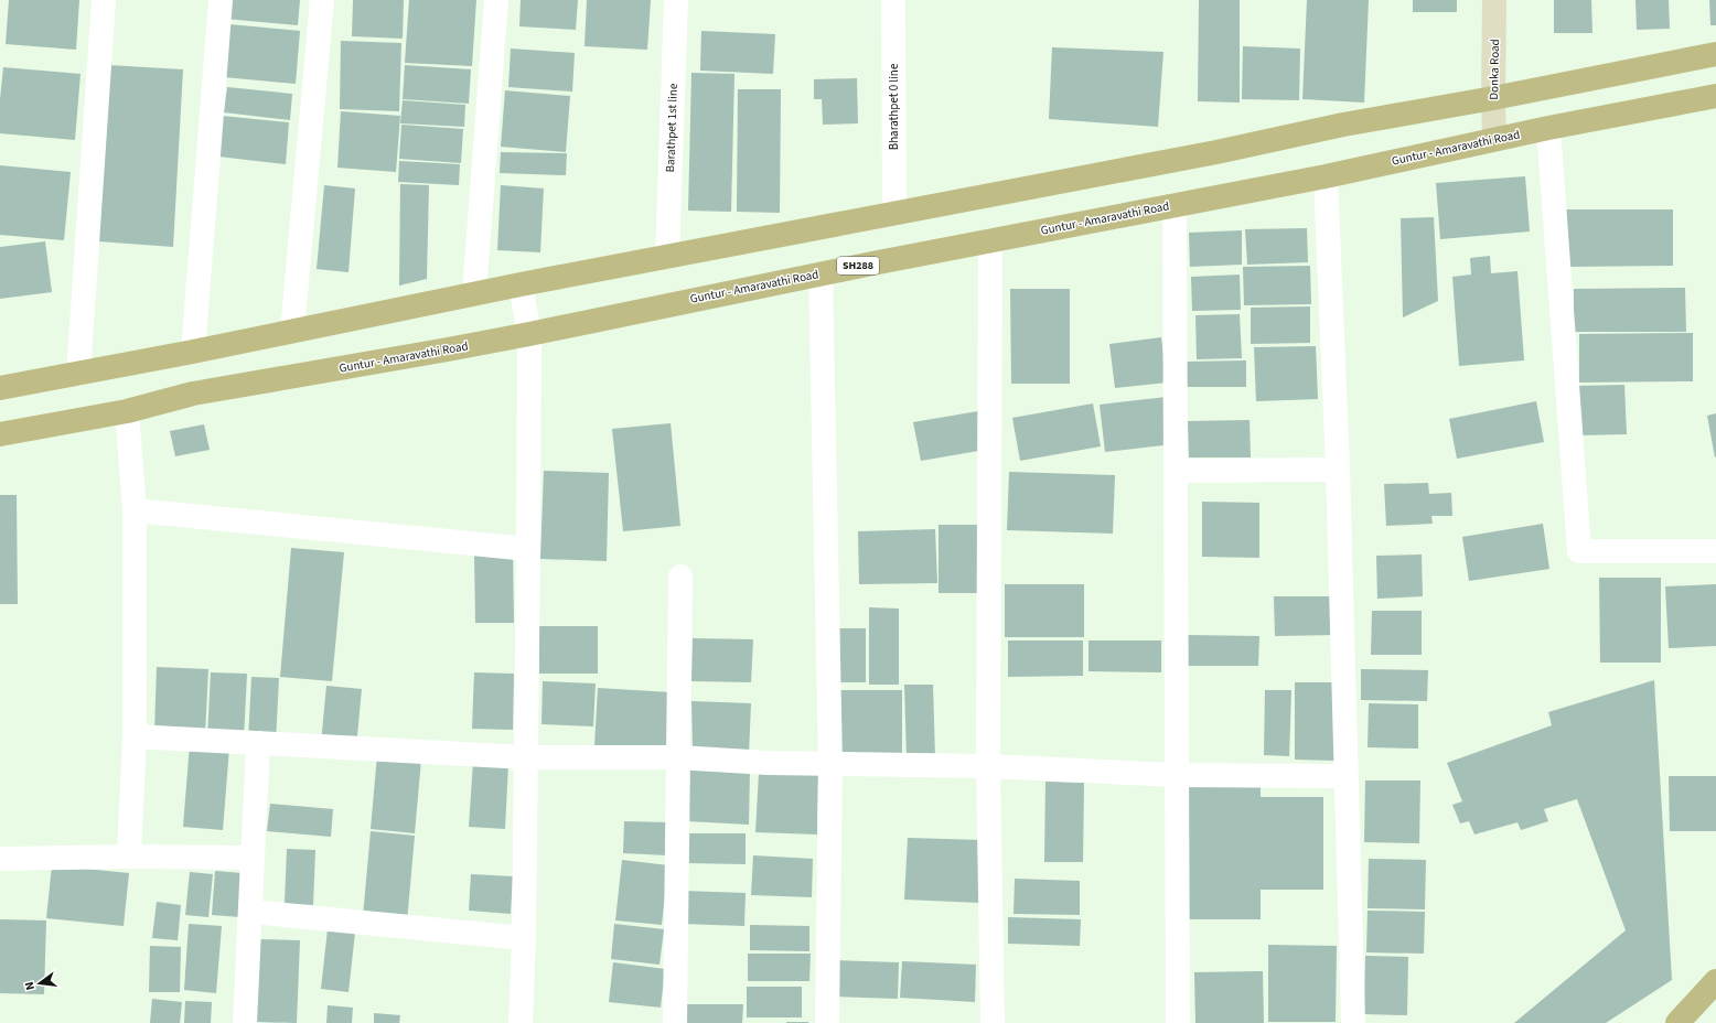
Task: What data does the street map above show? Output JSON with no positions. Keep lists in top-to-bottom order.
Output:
{
  "streets": {
    "main road": ["Guntur - Amaravathi Road", "SH288"],
    "street": ["Donka Road", "Bharathpet 0 line", "Barathpet 1st line"]
  },
  "crossings": [
    ["Donka Road", "Guntur - Amaravathi Road"]
  ],
  "north": "left"
}
